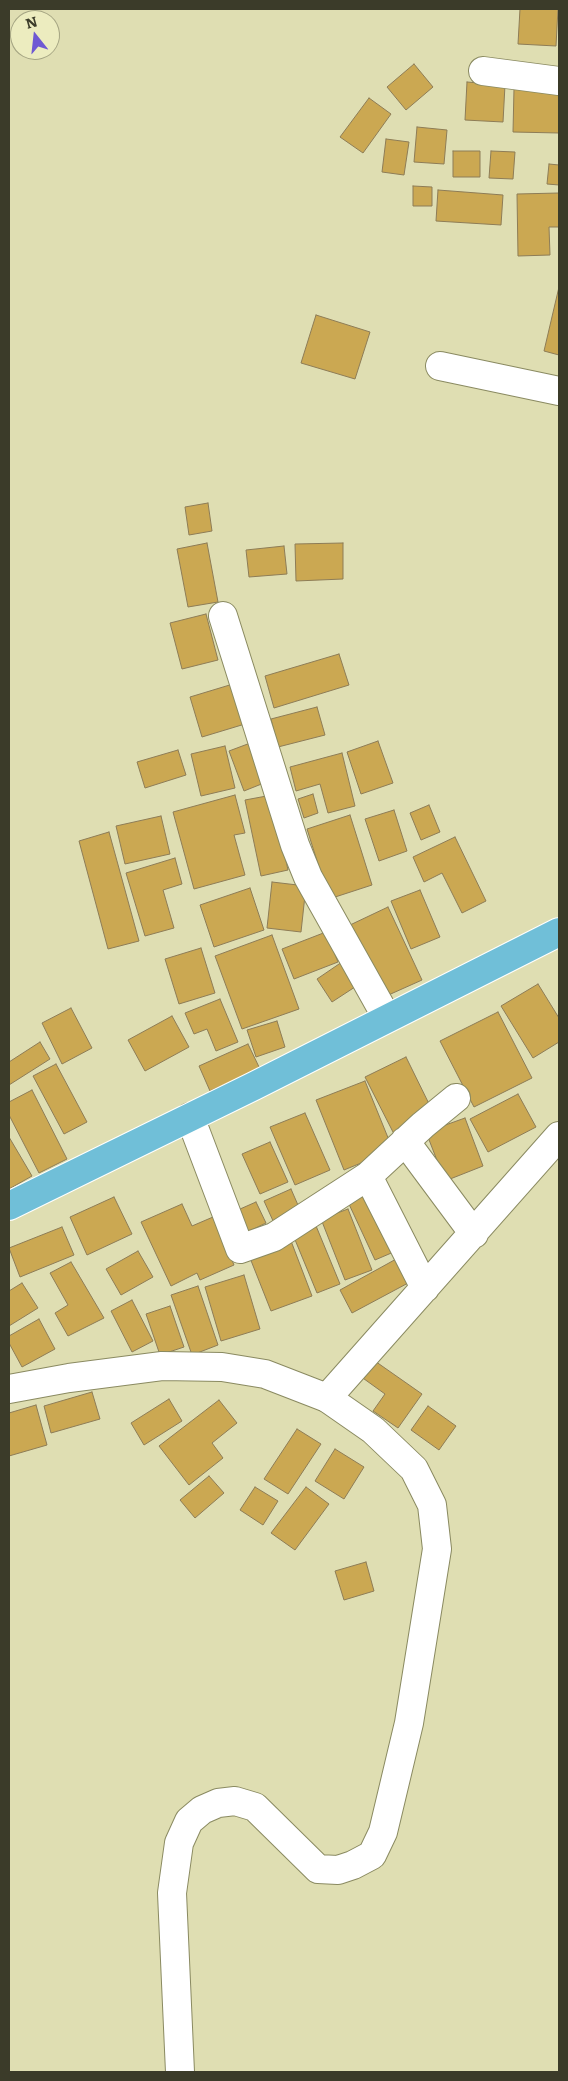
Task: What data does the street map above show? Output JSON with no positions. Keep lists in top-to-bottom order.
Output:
{
  "north": "top"
}
